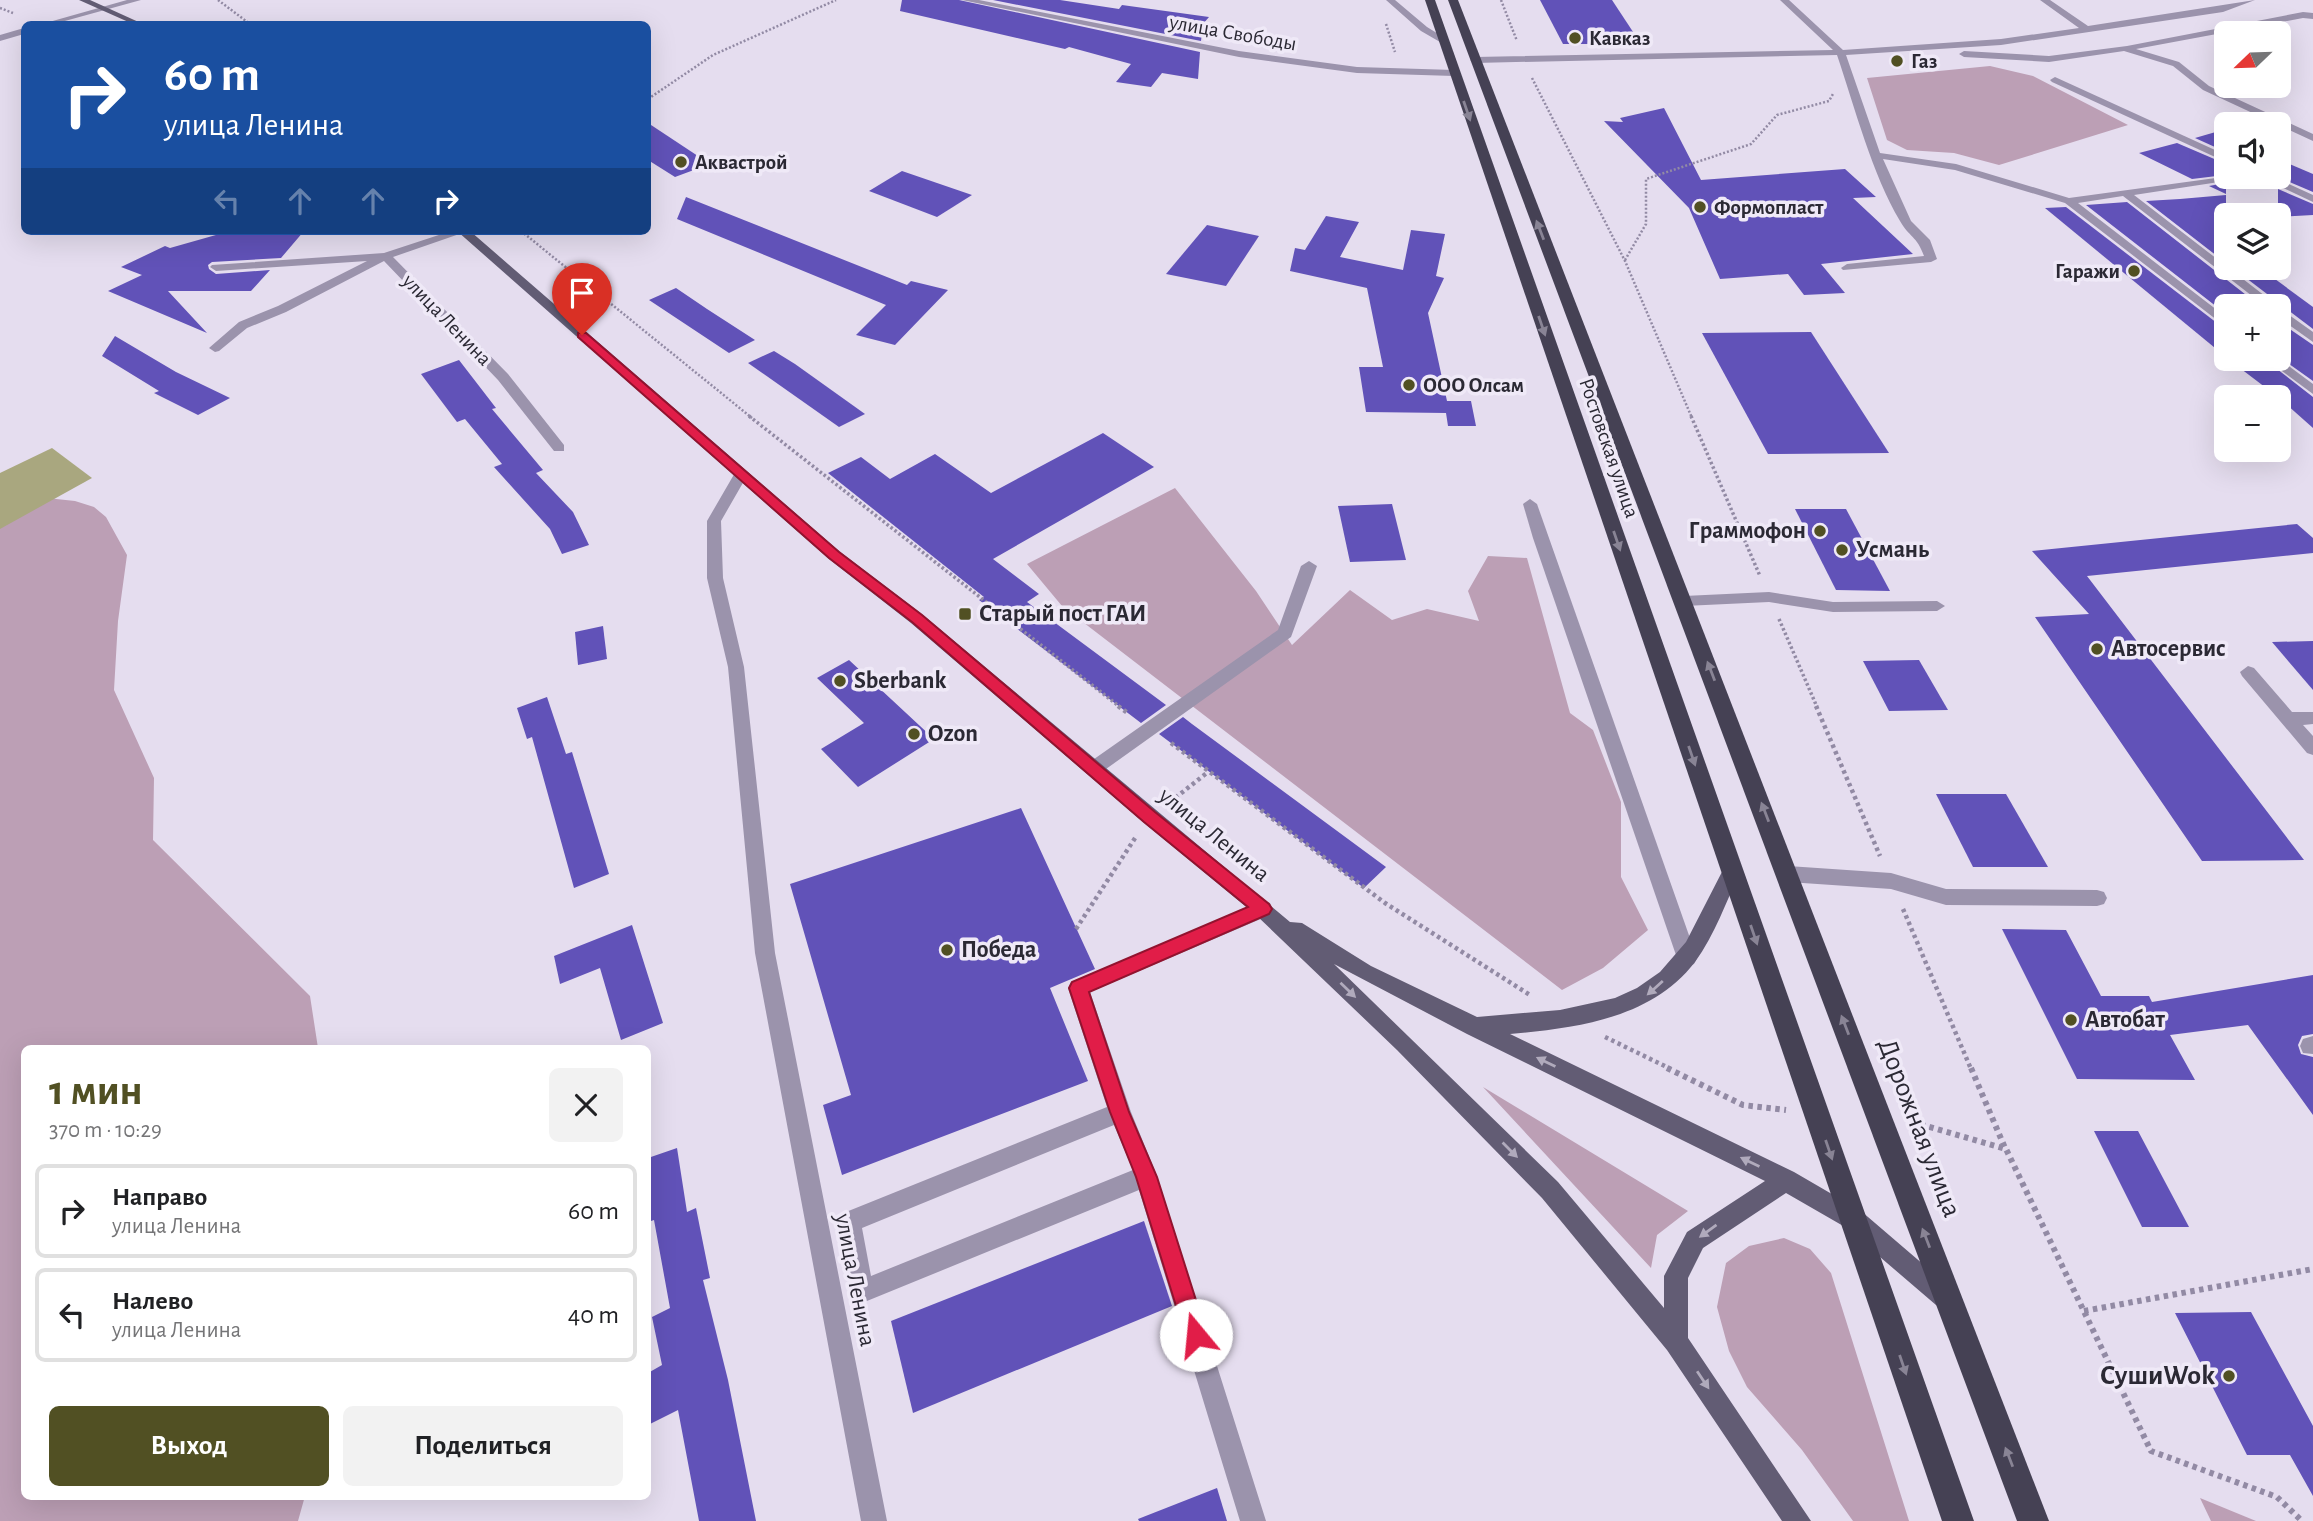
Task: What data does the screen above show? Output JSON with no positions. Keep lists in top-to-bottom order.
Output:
{
  "streets": {
    "highway": ["Ростовская улица", "Дорожная улица"],
    "main road": ["улица Ленина"],
    "street": ["улица Свободы"]
  },
  "crossings": [
    ["улица Свободы", "Ростовская улица"],
    ["Ростовская улица", "Дорожная улица"]
  ],
  "places": {
    "other": [
      "Кавказ",
      "Газ",
      "Аквастрой",
      "Формопласт",
      "Гаражи",
      "ООО Олсам",
      "Граммофон",
      "Усмань",
      "Автосервис",
      "Sberbank",
      "Ozon",
      "Победа",
      "Автобат",
      "CушиWok"
    ],
    "transit": ["Старый пост ГАИ"]
  },
  "north": "bottom left",
  "page": {
    "map_buttons": ["+", "−"],
    "turn": ["60 m", "улица Ленина"],
    "heading": ["1 мин", "370 m · 10:29"],
    "list": [
      {
        "name": "Направо",
        "note": "улица Ленина",
        "value": "60 m"
      },
      {
        "name": "Налево",
        "note": "улица Ленина",
        "value": "40 m"
      }
    ],
    "buttons": ["Выход", "Поделиться"]
  }
}
